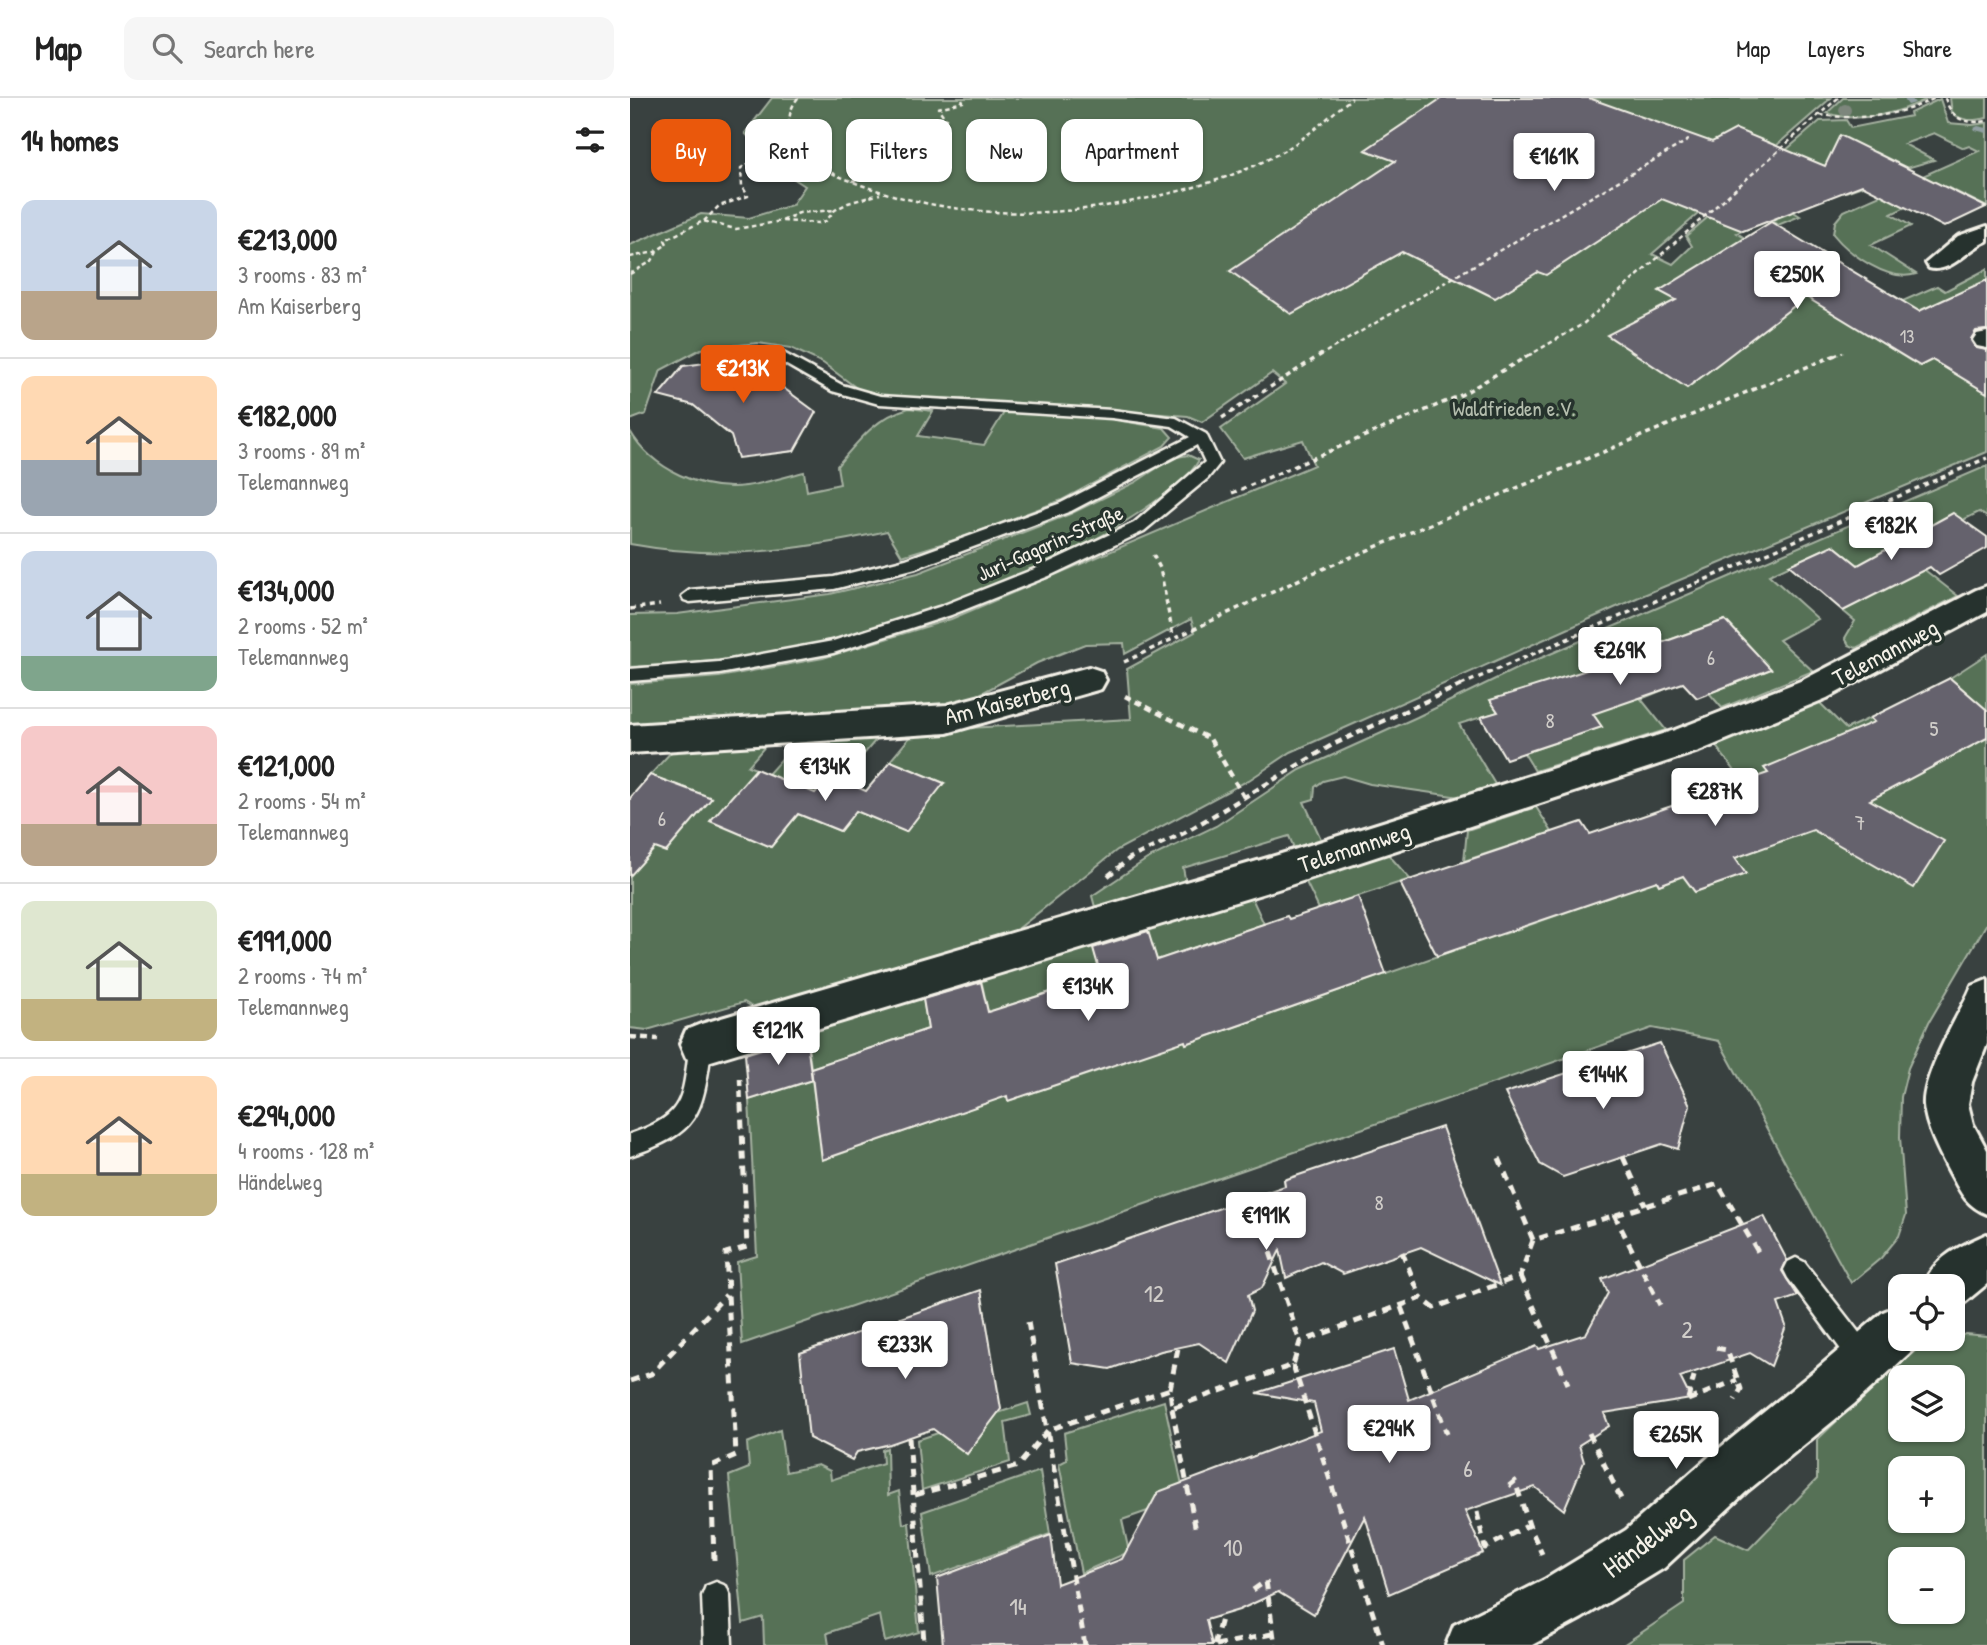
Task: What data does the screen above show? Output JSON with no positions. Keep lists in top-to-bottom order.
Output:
{
  "streets": {
    "street": ["Telemannweg", "Am Kaiserberg", "Händelweg"],
    "lane": ["Juri-Gagarin-Straße"]
  },
  "parks": ["Waldfrieden e.V."],
  "house_numbers": [
    "13",
    "6",
    "8",
    "5",
    "6",
    "7",
    "8",
    "12",
    "2",
    "6",
    "10",
    "14"
  ],
  "page": {
    "header": "Map",
    "search": "Search here",
    "nav": ["Map", "Layers", "Share"],
    "heading": "14 homes",
    "chip": [
      "Buy",
      "Rent",
      "Filters",
      "New",
      "Apartment"
    ],
    "price": [
      "€161K",
      "€250K",
      "€213K",
      "€182K",
      "€269K",
      "€134K",
      "€287K",
      "€134K",
      "€121K",
      "€144K",
      "€191K",
      "€233K",
      "€294K",
      "€265K"
    ],
    "list": [
      {
        "name": "€213,000",
        "note": "3 rooms · 83 m² · Am Kaiserberg"
      },
      {
        "name": "€182,000",
        "note": "3 rooms · 89 m² · Telemannweg"
      },
      {
        "name": "€134,000",
        "note": "2 rooms · 52 m² · Telemannweg"
      },
      {
        "name": "€121,000",
        "note": "2 rooms · 54 m² · Telemannweg"
      },
      {
        "name": "€191,000",
        "note": "2 rooms · 74 m² · Telemannweg"
      },
      {
        "name": "€294,000",
        "note": "4 rooms · 128 m² · Händelweg"
      }
    ],
    "map_buttons": ["+", "−"]
  }
}
